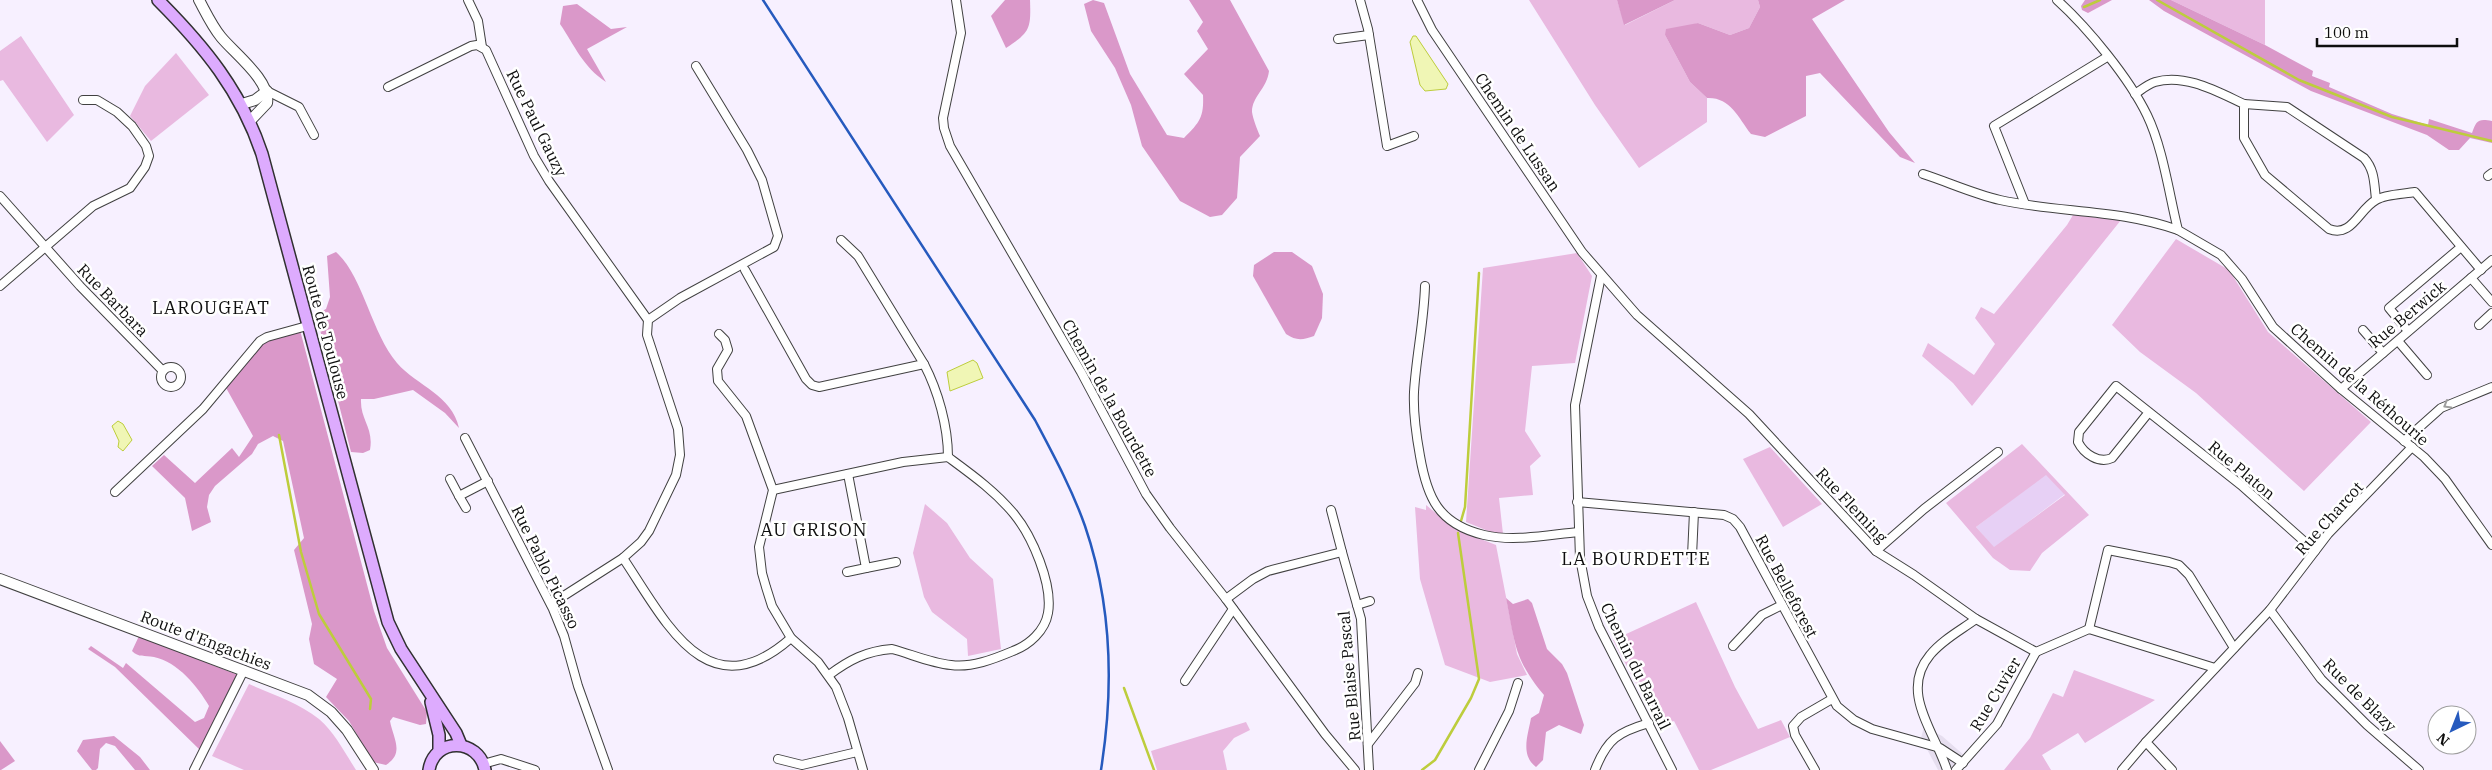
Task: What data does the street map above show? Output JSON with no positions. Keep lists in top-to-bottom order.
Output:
{
  "streets": {
    "main road": ["Route de Toulouse"],
    "street": [
      "Rue Paul Gauzy",
      "Chemin de Lussan",
      "Rue Barbara",
      "Rue Berwick",
      "Chemin de la Réthourie",
      "Chemin de la Bourdette",
      "Rue Platon",
      "Rue Fleming",
      "Rue Charcot",
      "Rue Pablo Picasso",
      "Rue Belleforest",
      "Route d'Engachies",
      "Chemin du Barrail",
      "Rue Blaise Pascal",
      "Rue Cuvier",
      "Rue de Blazy"
    ]
  },
  "crossings": [
    ["Chemin de Lussan", "Rue Fleming"],
    ["Chemin de Lussan", "Chemin du Barrail"],
    ["Rue Berwick", "Chemin de la Réthourie"],
    ["Chemin de la Réthourie", "Rue Charcot"],
    ["Rue Platon", "Rue Charcot"],
    ["Rue Fleming", "Chemin du Barrail"],
    ["Rue Fleming", "Rue Cuvier"],
    ["Rue Charcot", "Rue de Blazy"],
    ["Rue Belleforest", "Chemin du Barrail"]
  ],
  "districts": ["LAROUGEAT", "AU GRISON", "LA BOURDETTE"],
  "scale_bar": "100 m",
  "north": "bottom left"
}
